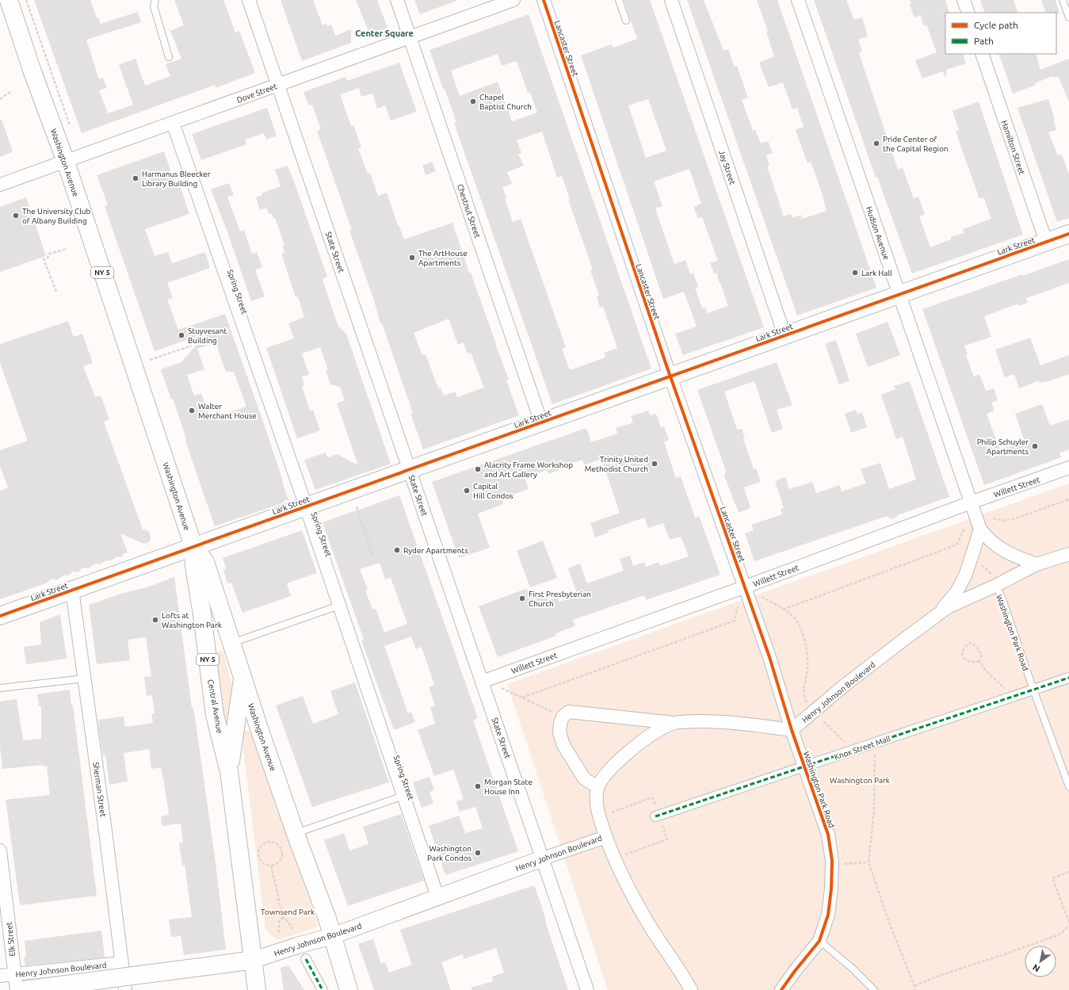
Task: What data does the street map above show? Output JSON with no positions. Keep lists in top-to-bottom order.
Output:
{
  "streets": {
    "main road": [
      "Washington Avenue",
      "Lark Street",
      "NY 5",
      "Henry Johnson Boulevard",
      "Central Avenue"
    ],
    "street": [
      "Lancaster Street",
      "Dove Street",
      "Hamilton Street",
      "Jay Street",
      "Chestnut Street",
      "Hudson Avenue",
      "State Street",
      "Spring Street",
      "Willett Street",
      "Washington Park Road",
      "Knox Street Mall",
      "Sherman Street",
      "Elk Street"
    ]
  },
  "crossings": [
    ["Lancaster Street", "Lark Street"],
    ["Lancaster Street", "Willett Street"],
    ["Lancaster Street", "Washington Park Road"],
    ["Dove Street", "Washington Avenue"],
    ["Dove Street", "Chestnut Street"],
    ["Dove Street", "State Street"],
    ["Dove Street", "Spring Street"],
    ["Hamilton Street", "Lark Street"],
    ["Washington Avenue", "Lark Street"],
    ["Washington Avenue", "Henry Johnson Boulevard"],
    ["Washington Avenue", "Central Avenue"],
    ["Jay Street", "Lark Street"],
    ["Chestnut Street", "Lark Street"],
    ["Hudson Avenue", "Lark Street"],
    ["Hudson Avenue", "Willett Street"],
    ["Lark Street", "State Street"],
    ["Lark Street", "Spring Street"],
    ["Lark Street", "Central Avenue"],
    ["Lark Street", "Sherman Street"],
    ["State Street", "Willett Street"],
    ["State Street", "Henry Johnson Boulevard"],
    ["Spring Street", "Henry Johnson Boulevard"],
    ["Willett Street", "Washington Park Road"],
    ["Washington Park Road", "Henry Johnson Boulevard"],
    ["Washington Park Road", "Knox Street Mall"],
    ["Henry Johnson Boulevard", "Central Avenue"],
    ["Henry Johnson Boulevard", "Sherman Street"],
    ["Henry Johnson Boulevard", "Elk Street"]
  ],
  "districts": ["Center Square"],
  "parks": ["Washington Park", "Townsend Park"],
  "places": [
    "Chapel Baptist Church",
    "Pride Center of the Capital Region",
    "Harmanus Bleecker Library Building",
    "The University Club of Albany Building",
    "The ArtHouse Apartments",
    "Lark Hall",
    "Stuyvesant Building",
    "Walter Merchant House",
    "Philip Schuyler Apartments",
    "Trinity United Methodist Church",
    "Alacrity Frame Workshop and Art Gallery",
    "Capital Hill Condos",
    "Ryder Apartments",
    "First Presbyterian Church",
    "Lofts at Washington Park",
    "Morgan State House Inn",
    "Washington Park Condos"
  ],
  "legend": ["Cycle path", "Path"],
  "north": "bottom left"
}
